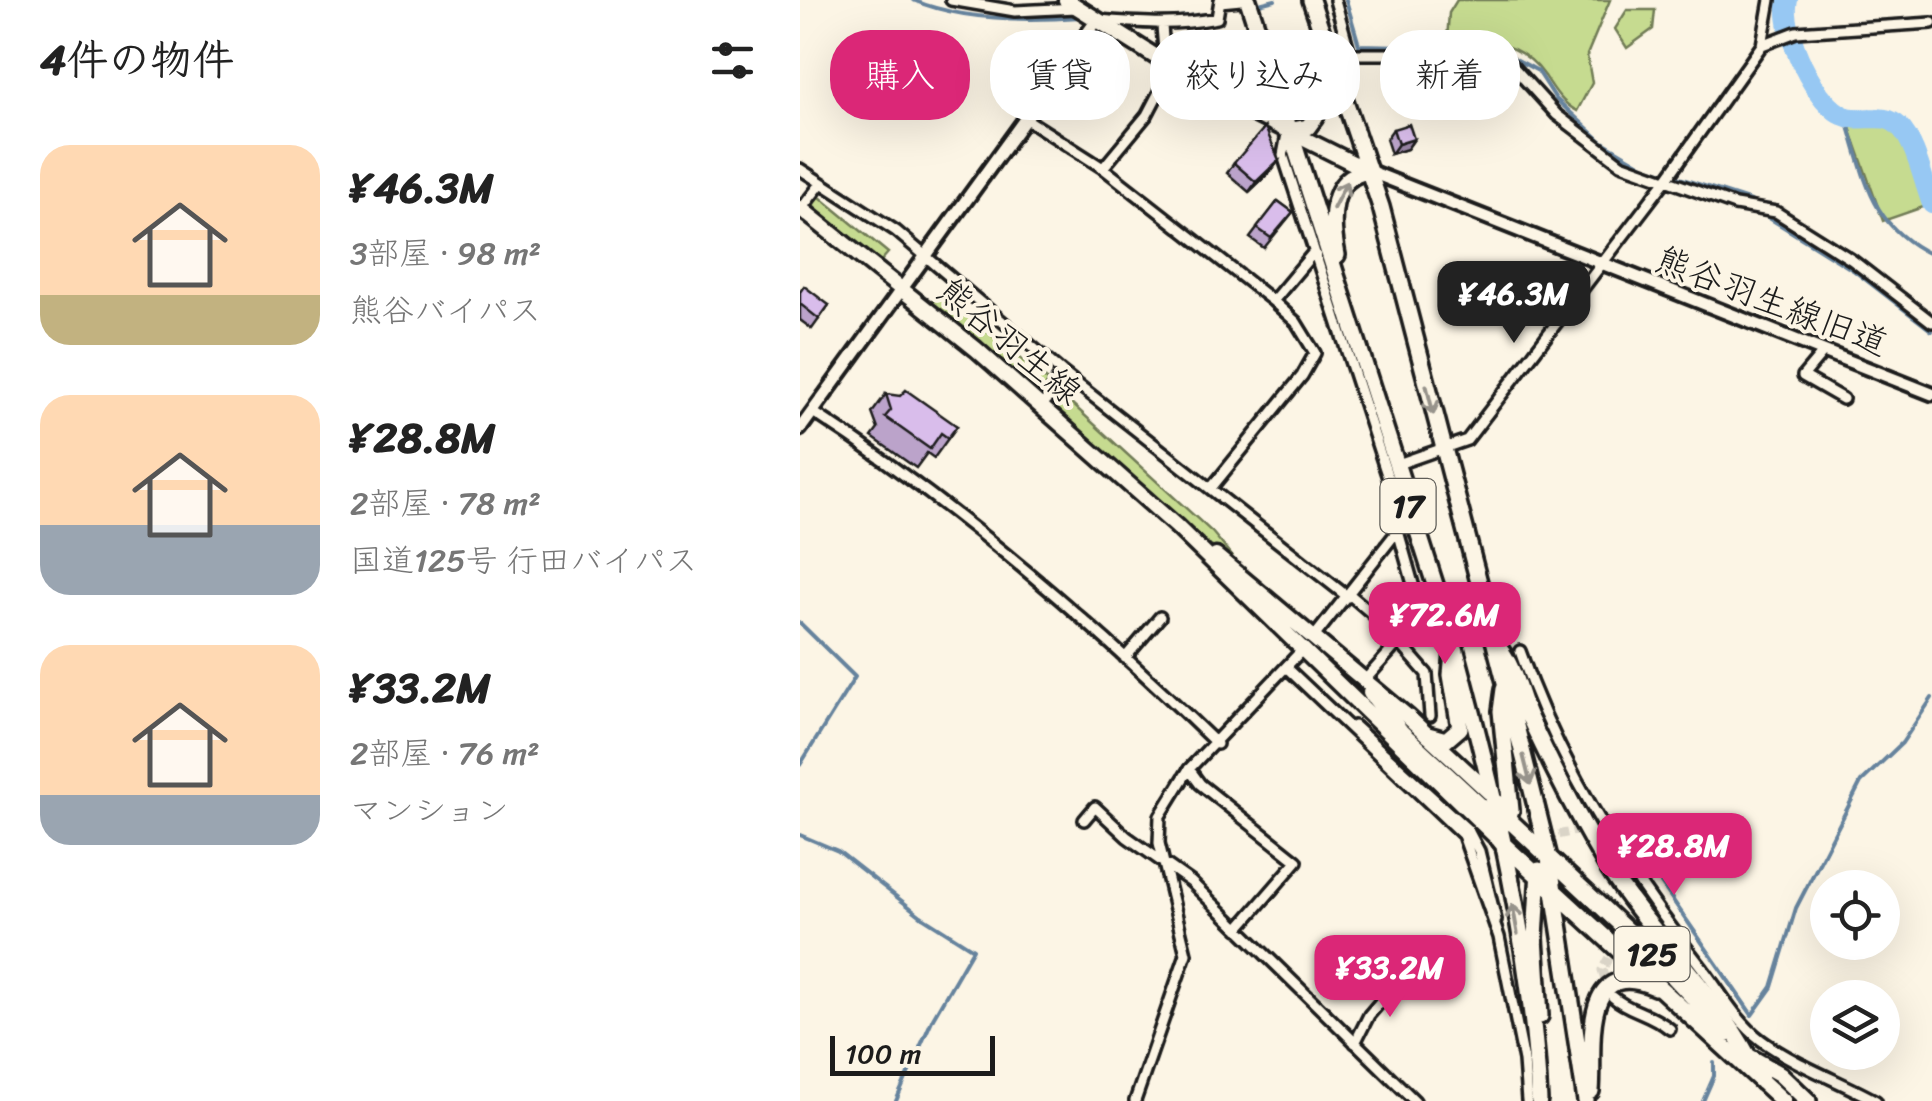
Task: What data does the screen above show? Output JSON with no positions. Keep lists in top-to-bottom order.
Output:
{
  "streets": {
    "highway": ["17", "125"],
    "main road": ["熊谷羽生線"],
    "street": ["熊谷羽生線旧道"]
  },
  "crossings": [
    ["熊谷羽生線旧道", "17"],
    ["熊谷羽生線", "17"],
    ["熊谷羽生線", "125"],
    ["17", "125"]
  ],
  "scale_bar": "100 m",
  "page": {
    "heading": "4件の物件",
    "chip": [
      "購入",
      "賃貸",
      "絞り込み",
      "新着"
    ],
    "list": [
      {
        "name": "¥46.3M",
        "note": "3部屋 · 98 m² · 熊谷バイパス"
      },
      {
        "name": "¥28.8M",
        "note": "2部屋 · 78 m² · 国道125号 行田バイパス"
      },
      {
        "name": "¥33.2M",
        "note": "2部屋 · 76 m² · マンション"
      }
    ],
    "price": [
      "¥46.3M",
      "¥72.6M",
      "¥28.8M",
      "¥33.2M"
    ],
    "scale": "100 m"
  }
}
